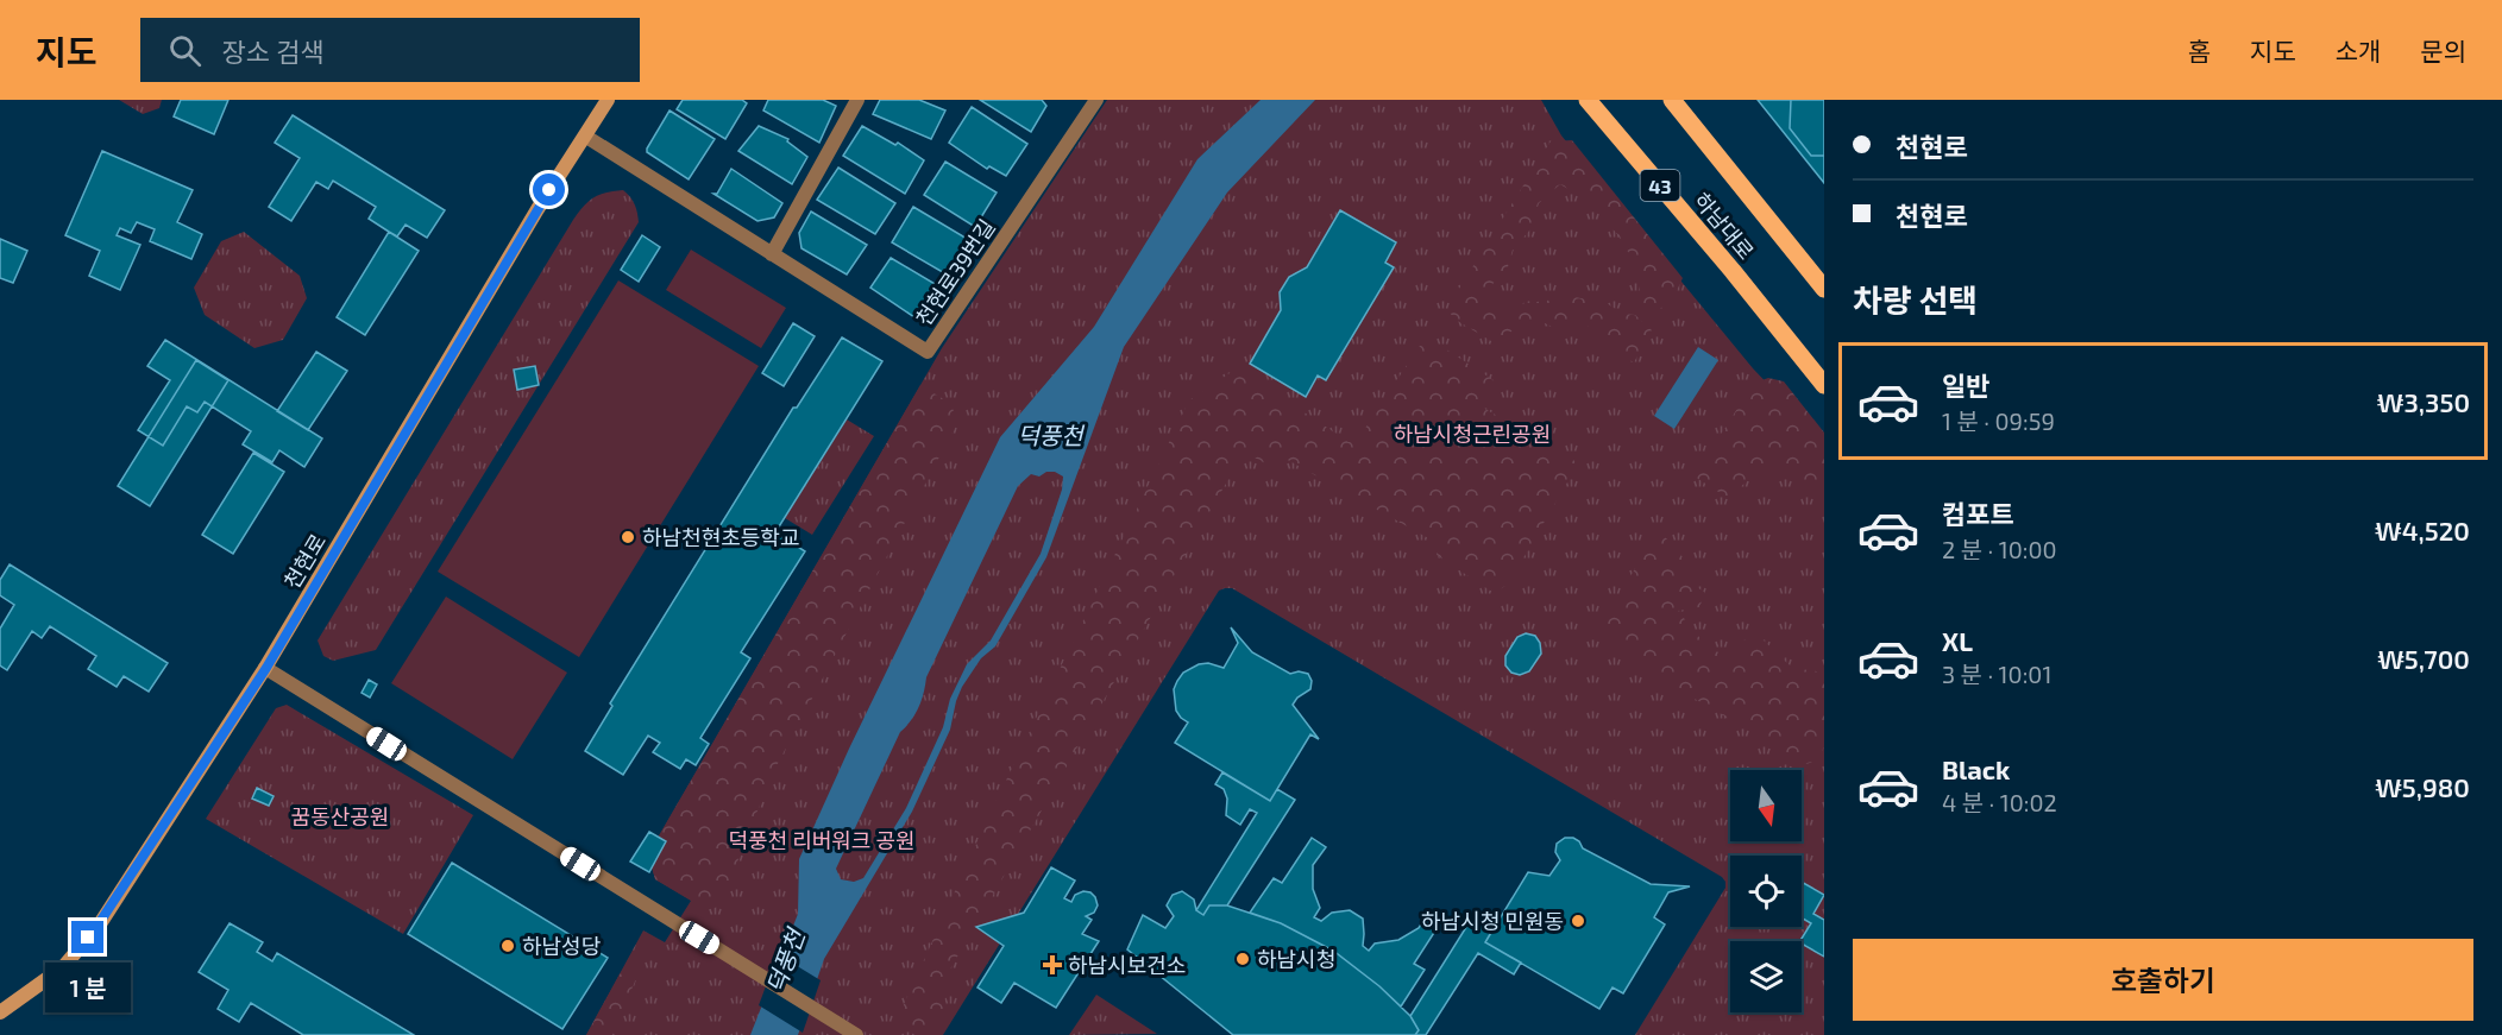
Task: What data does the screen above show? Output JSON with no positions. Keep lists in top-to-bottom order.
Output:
{
  "streets": {
    "main road": ["43", "하남대로", "천현로"],
    "street": ["천현로39번길"]
  },
  "crossings": [
    ["천현로39번길", "천현로"]
  ],
  "water": ["덕풍천"],
  "parks": ["하남시청근린공원", "꿈동산공원", "덕풍천 리버워크 공원"],
  "places": {
    "other": [
      "하남천현초등학교",
      "하남시청 민원동",
      "하남성당",
      "하남시청"
    ],
    "health": ["하남시보건소"]
  },
  "north": "bottom",
  "page": {
    "header": "지도",
    "search": "장소 검색",
    "nav": [
      "홈",
      "지도",
      "소개",
      "문의"
    ],
    "banner": ["천현로", "천현로"],
    "heading": "차량 선택",
    "list": [
      {
        "name": "일반",
        "note": "1 분 · 09:59",
        "value": "₩3,350"
      },
      {
        "name": "컴포트",
        "note": "2 분 · 10:00",
        "value": "₩4,520"
      },
      {
        "name": "XL",
        "note": "3 분 · 10:01",
        "value": "₩5,700"
      },
      {
        "name": "Black",
        "note": "4 분 · 10:02",
        "value": "₩5,980"
      }
    ],
    "buttons": "호출하기",
    "bubble": "1 분"
  }
}
